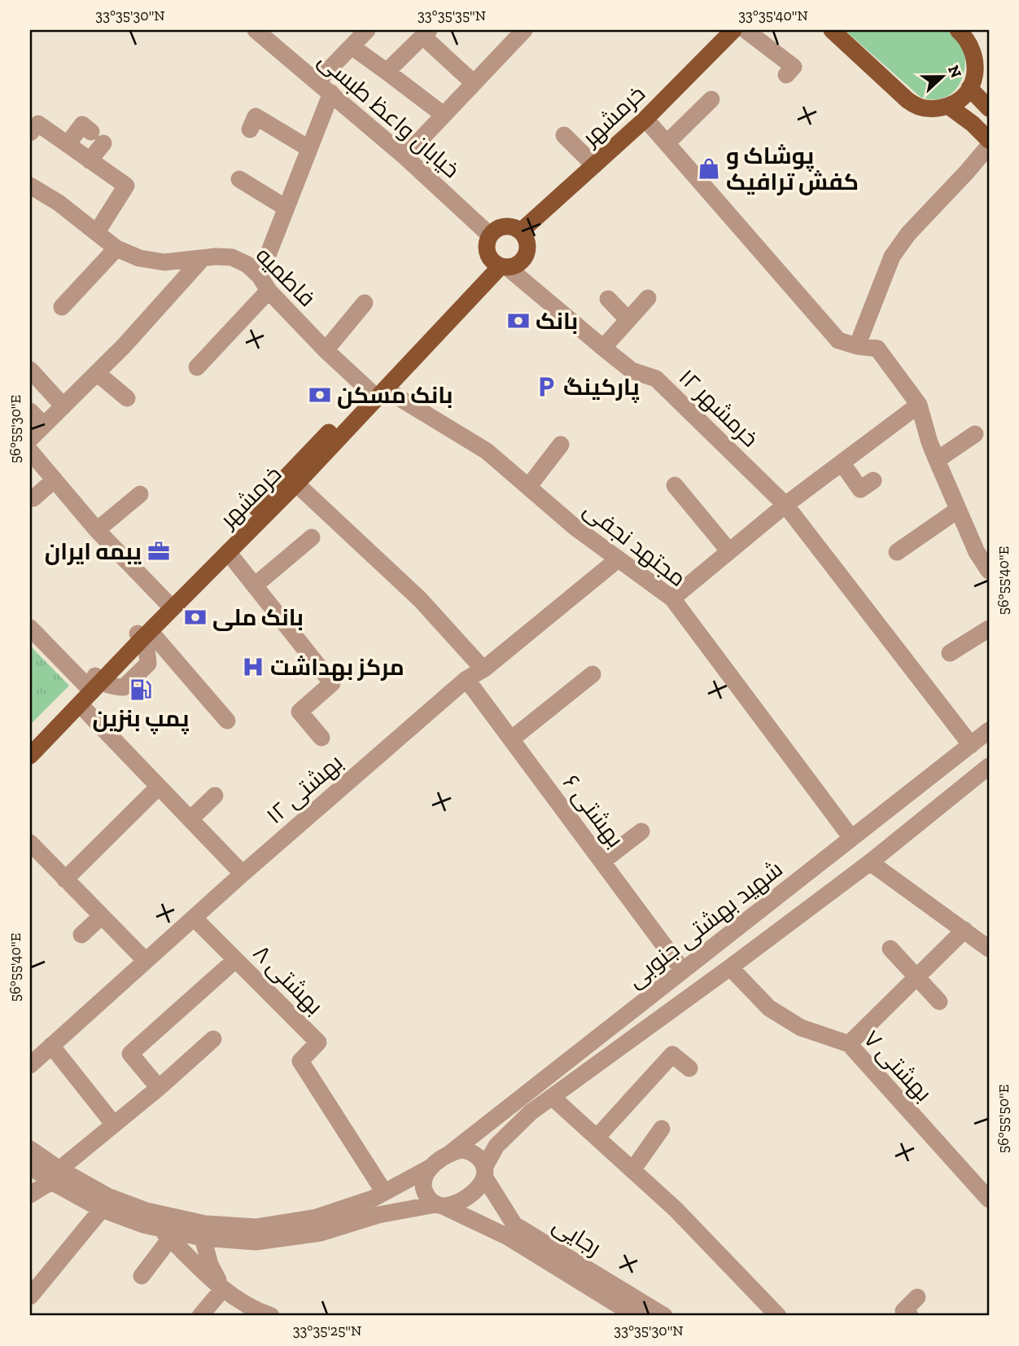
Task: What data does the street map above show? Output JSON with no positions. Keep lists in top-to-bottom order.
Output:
{
  "streets": {
    "main road": ["خرمشهر"],
    "street": [
      "خیابان واعظ طبسی",
      "فاطمیه",
      "خرمشهر ۱۲",
      "مجتهد نجفی",
      "بهشتی ۱۲",
      "بهشتی ۶",
      "شهید بهشتی جنوبی",
      "بهشتی ۸",
      "بهشتی ۷",
      "رجایی"
    ]
  },
  "crossings": [
    ["خیابان واعظ طبسی", "خرمشهر"],
    ["خیابان واعظ طبسی", "خرمشهر ۱۲"],
    ["خرمشهر", "فاطمیه"],
    ["خرمشهر", "خرمشهر ۱۲"],
    ["خرمشهر", "مجتهد نجفی"],
    ["فاطمیه", "مجتهد نجفی"],
    ["خرمشهر ۱۲", "شهید بهشتی جنوبی"],
    ["مجتهد نجفی", "بهشتی ۱۲"],
    ["مجتهد نجفی", "شهید بهشتی جنوبی"],
    ["بهشتی ۱۲", "بهشتی ۶"],
    ["بهشتی ۱۲", "بهشتی ۸"],
    ["بهشتی ۶", "شهید بهشتی جنوبی"],
    ["شهید بهشتی جنوبی", "بهشتی ۷"],
    ["شهید بهشتی جنوبی", "رجایی"]
  ],
  "places": {
    "shop": ["پوشاک و کفش ترافیک"],
    "bank": ["بانک", "بانک مسکن", "بانک ملی"],
    "parking": ["پارکینگ"],
    "office": ["یبمه ایران"],
    "hospital": ["مرکز بهداشت"],
    "fuel station": ["پمپ بنزین"]
  },
  "north": "right",
  "coordinates": [
    "33°35'30\"N",
    "33°35'35\"N",
    "33°35'40\"N",
    "56°55'30\"E",
    "56°55'40\"E",
    "56°55'50\"E",
    "33°35'25\"N"
  ]
}
